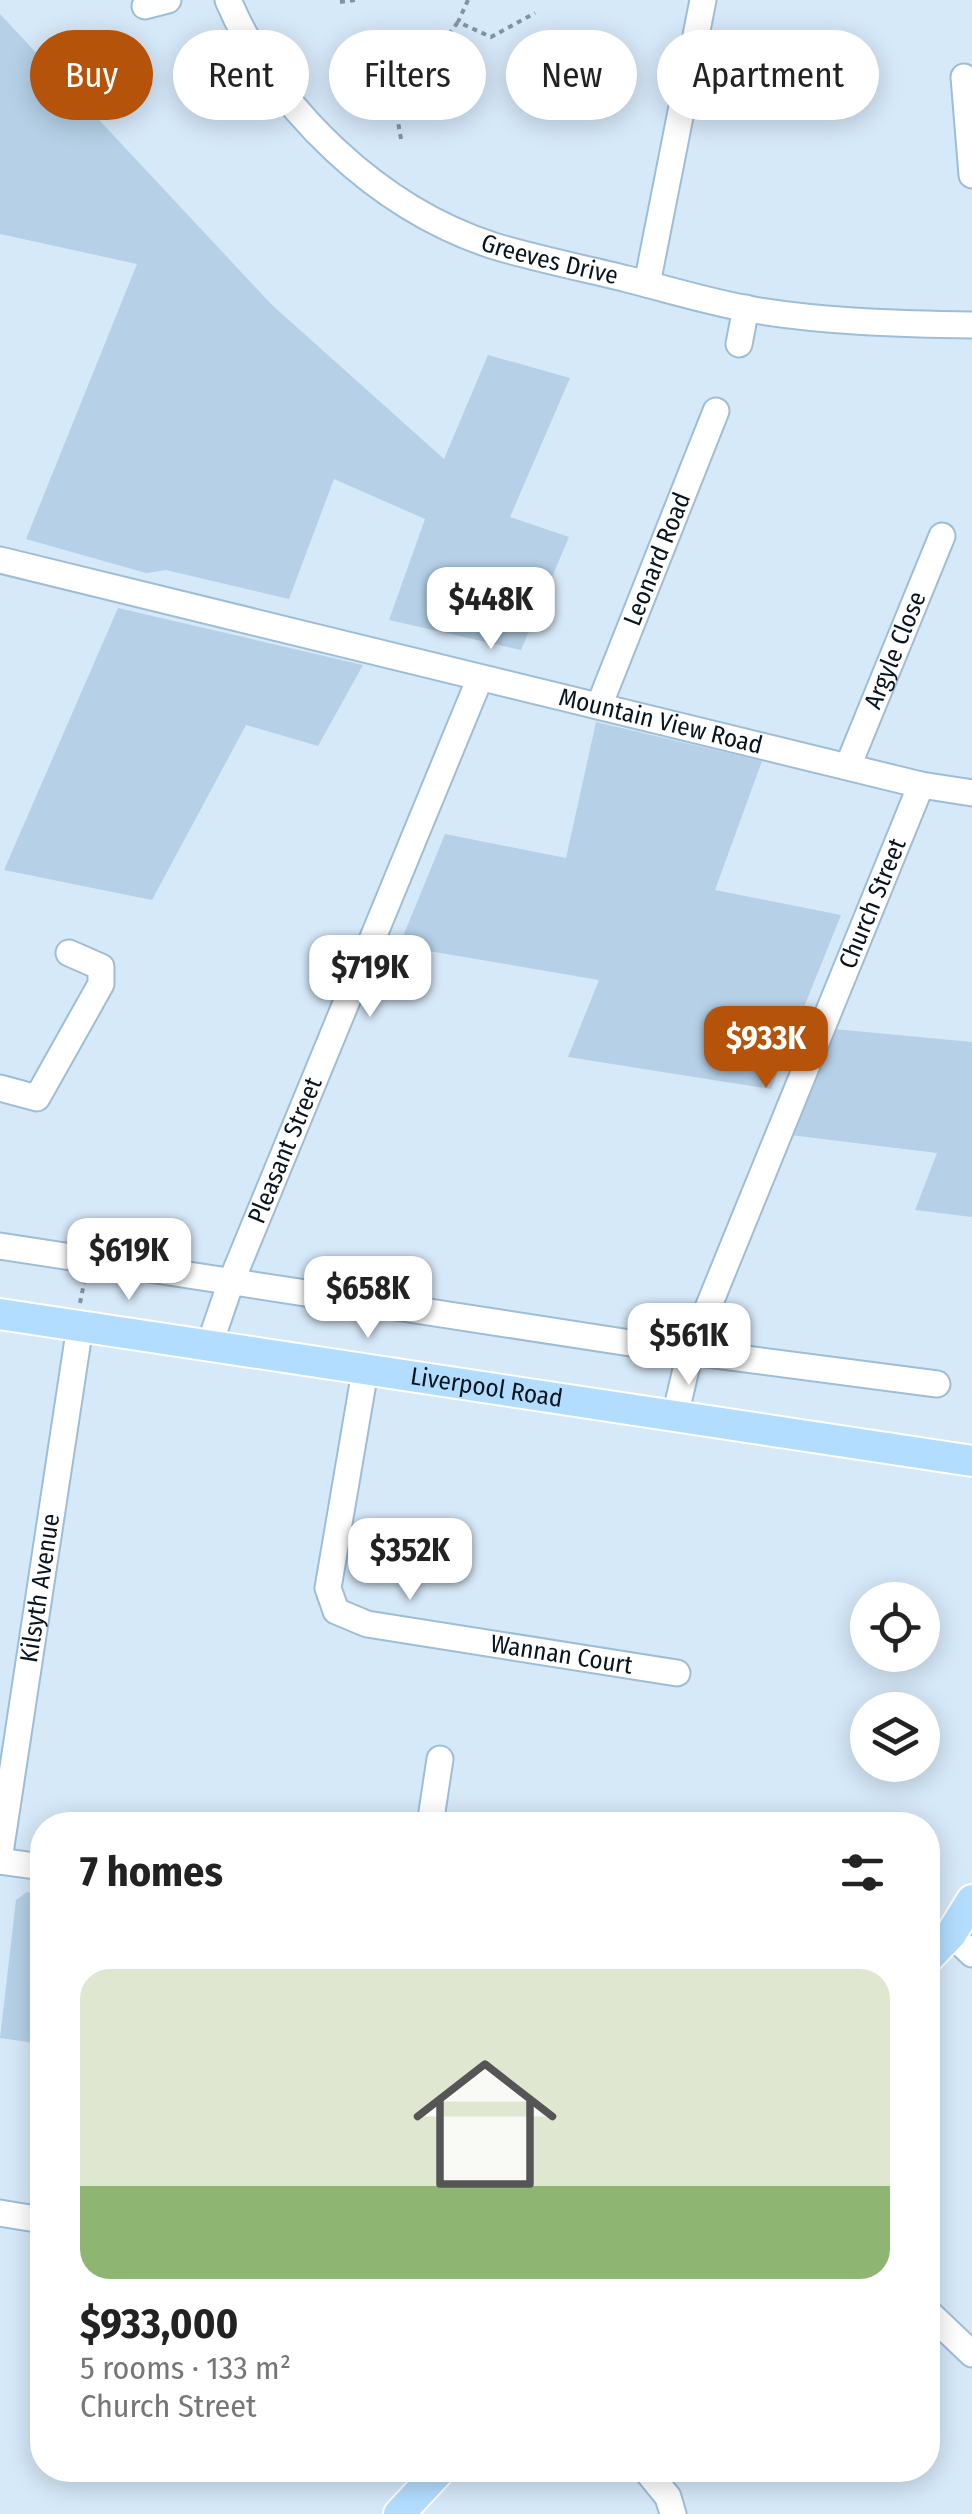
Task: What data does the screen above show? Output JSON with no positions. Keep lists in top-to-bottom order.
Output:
{
  "streets": {
    "main road": ["Liverpool Road"],
    "street": [
      "Greeves Drive",
      "Leonard Road",
      "Argyle Close",
      "Mountain View Road",
      "Church Street",
      "Pleasant Street",
      "Kilsyth Avenue",
      "Wannan Court"
    ]
  },
  "crossings": [
    ["Leonard Road", "Mountain View Road"],
    ["Argyle Close", "Mountain View Road"],
    ["Mountain View Road", "Church Street"],
    ["Mountain View Road", "Pleasant Street"],
    ["Church Street", "Liverpool Road"],
    ["Pleasant Street", "Liverpool Road"],
    ["Liverpool Road", "Kilsyth Avenue"],
    ["Liverpool Road", "Wannan Court"]
  ],
  "page": {
    "chip": [
      "Buy",
      "Rent",
      "Filters",
      "New",
      "Apartment"
    ],
    "price": [
      "$448K",
      "$719K",
      "$933K",
      "$619K",
      "$658K",
      "$561K",
      "$352K"
    ],
    "heading": "7 homes",
    "list": [
      {
        "name": "$933,000",
        "note": "5 rooms · 133 m² · Church Street"
      }
    ]
  }
}
